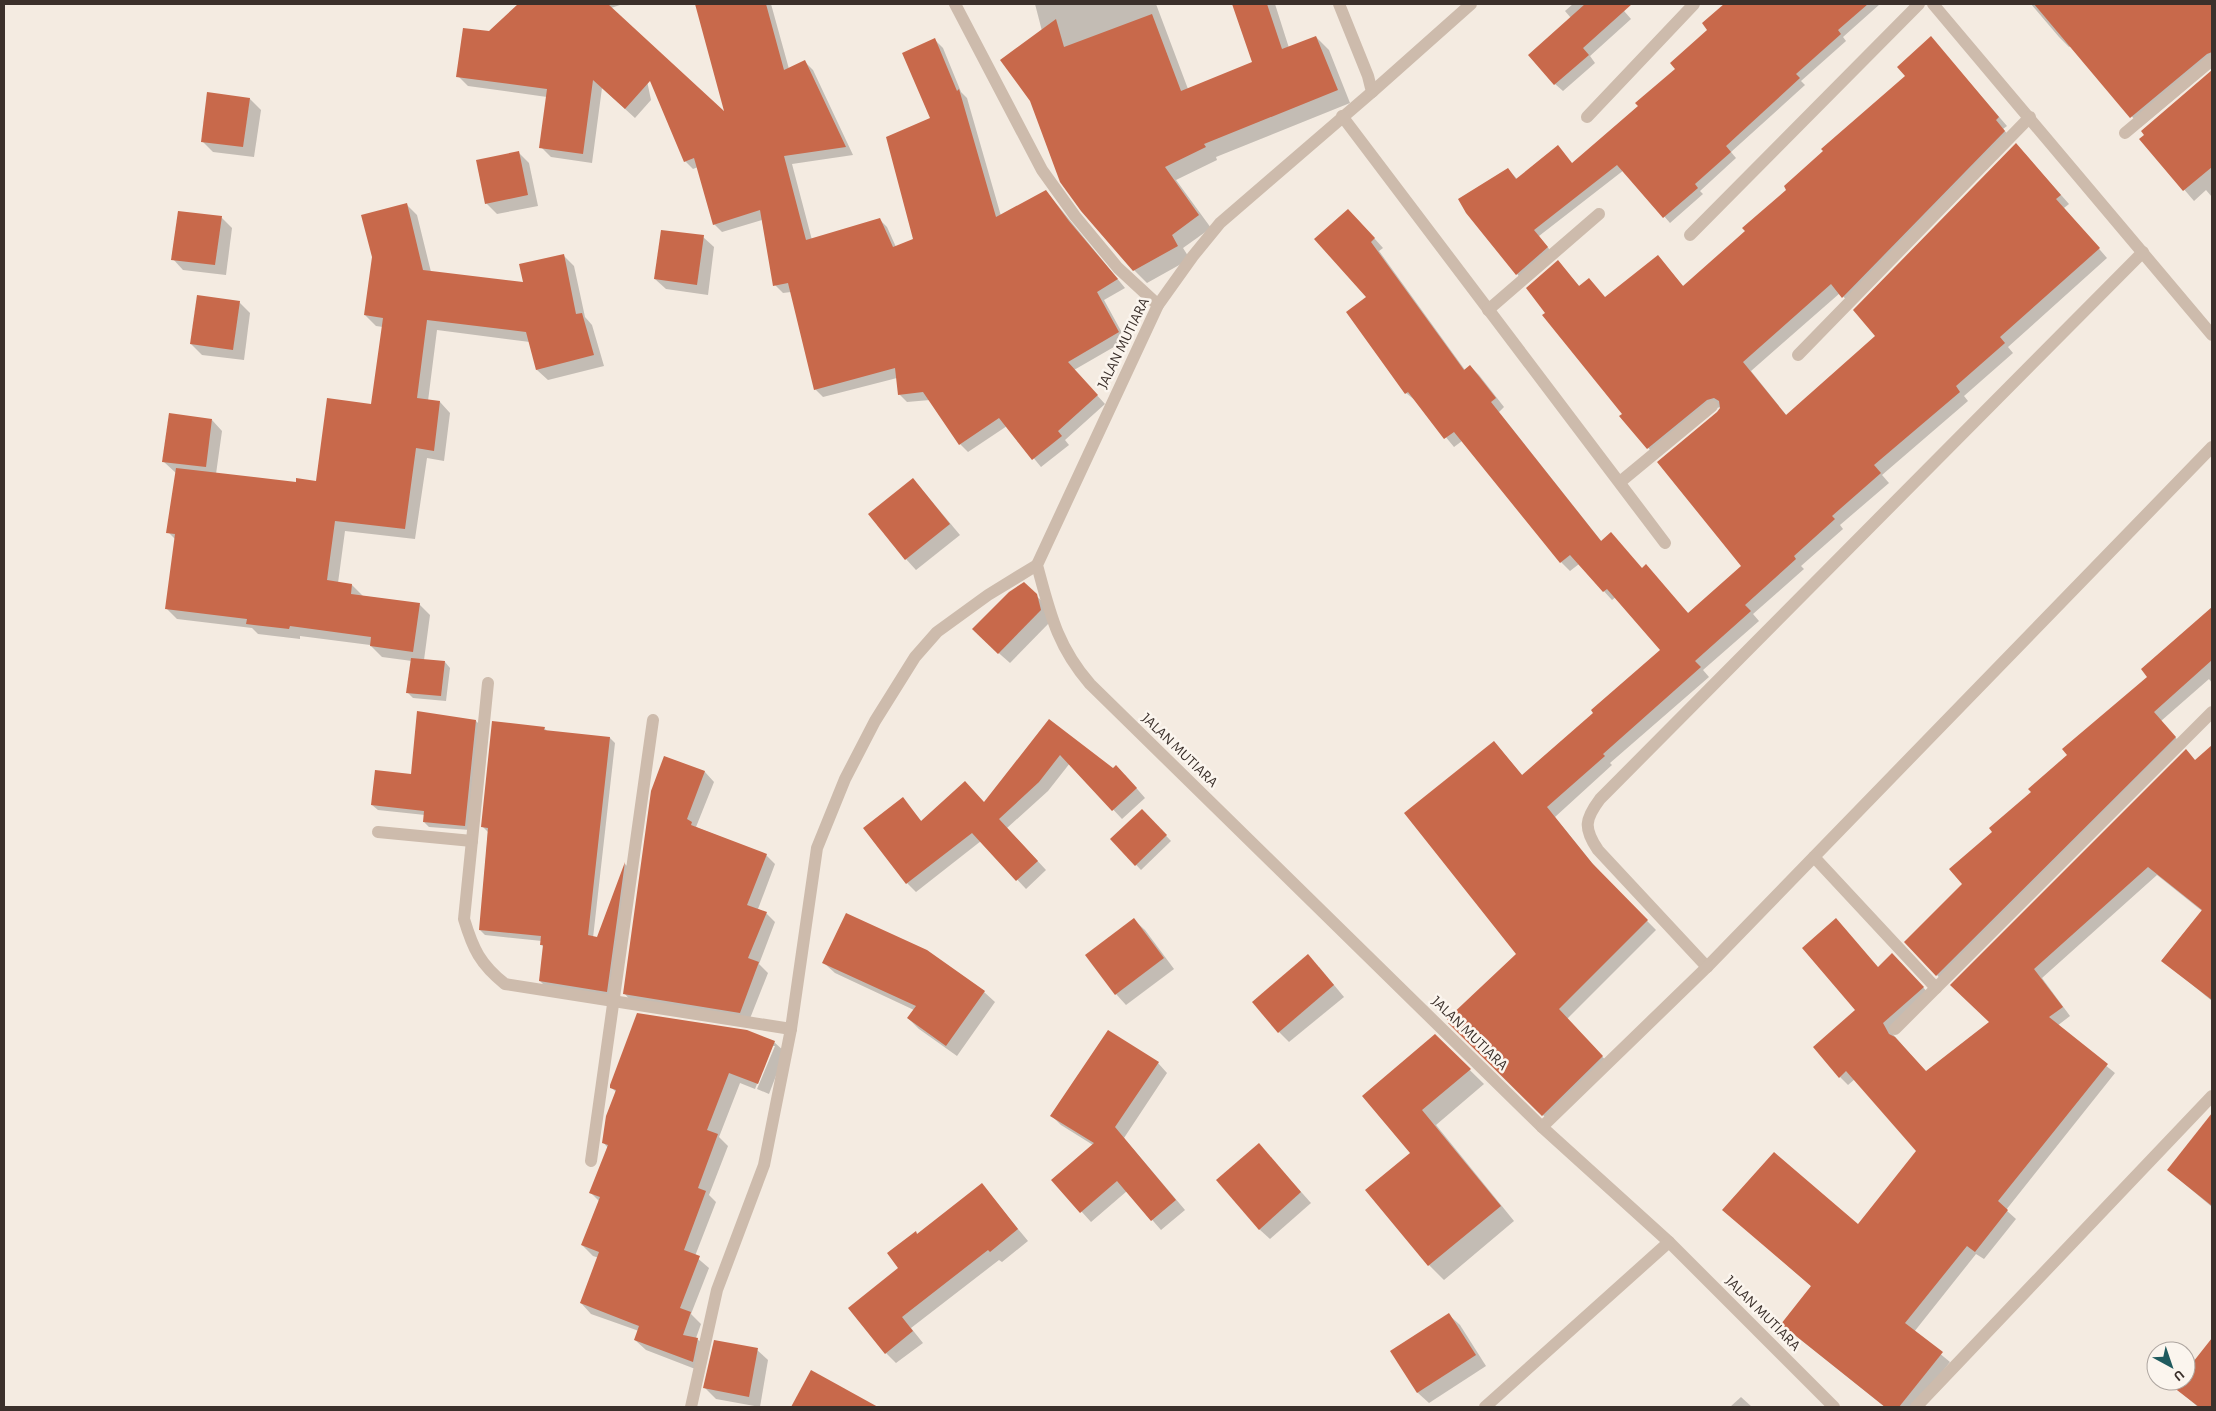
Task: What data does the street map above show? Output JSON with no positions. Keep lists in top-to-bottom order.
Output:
{
  "streets": {
    "street": ["JALAN MUTIARA"]
  },
  "north": "bottom right"
}
